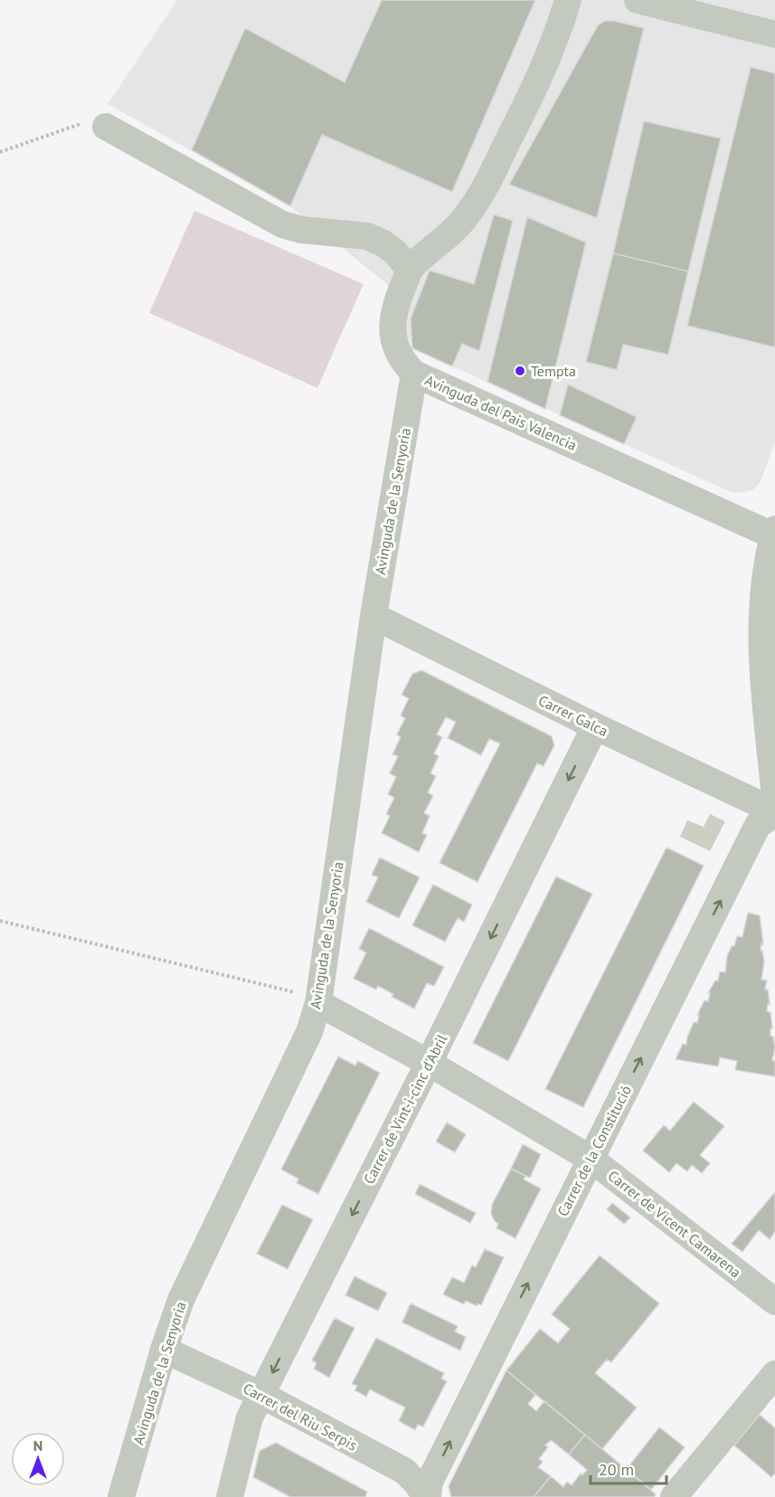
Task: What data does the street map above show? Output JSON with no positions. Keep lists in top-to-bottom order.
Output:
{
  "streets": {
    "street": [
      "Avinguda del Pais Valencia",
      "Avinguda de la Senyoria",
      "Carrer Galca",
      "Carrer de Vint-i-cinc d'Abril",
      "Carrer de la Constitució",
      "Carrer de Vicent Camarena",
      "Carrer del Riu Serpis"
    ]
  },
  "crossings": [
    ["Avinguda del Pais Valencia", "Avinguda de la Senyoria"],
    ["Avinguda de la Senyoria", "Carrer Galca"],
    ["Avinguda de la Senyoria", "Carrer de Vicent Camarena"],
    ["Avinguda de la Senyoria", "Carrer del Riu Serpis"],
    ["Carrer Galca", "Carrer de Vint-i-cinc d'Abril"],
    ["Carrer Galca", "Carrer de la Constitució"],
    ["Carrer de Vint-i-cinc d'Abril", "Carrer de Vicent Camarena"],
    ["Carrer de Vint-i-cinc d'Abril", "Carrer del Riu Serpis"],
    ["Carrer de la Constitució", "Carrer de Vicent Camarena"],
    ["Carrer de la Constitució", "Carrer del Riu Serpis"]
  ],
  "one_way": ["Carrer de Vint-i-cinc d'Abril", "Carrer de la Constitució"],
  "places": ["Tempta"],
  "scale_bar": "20 m",
  "north": "top"
}
